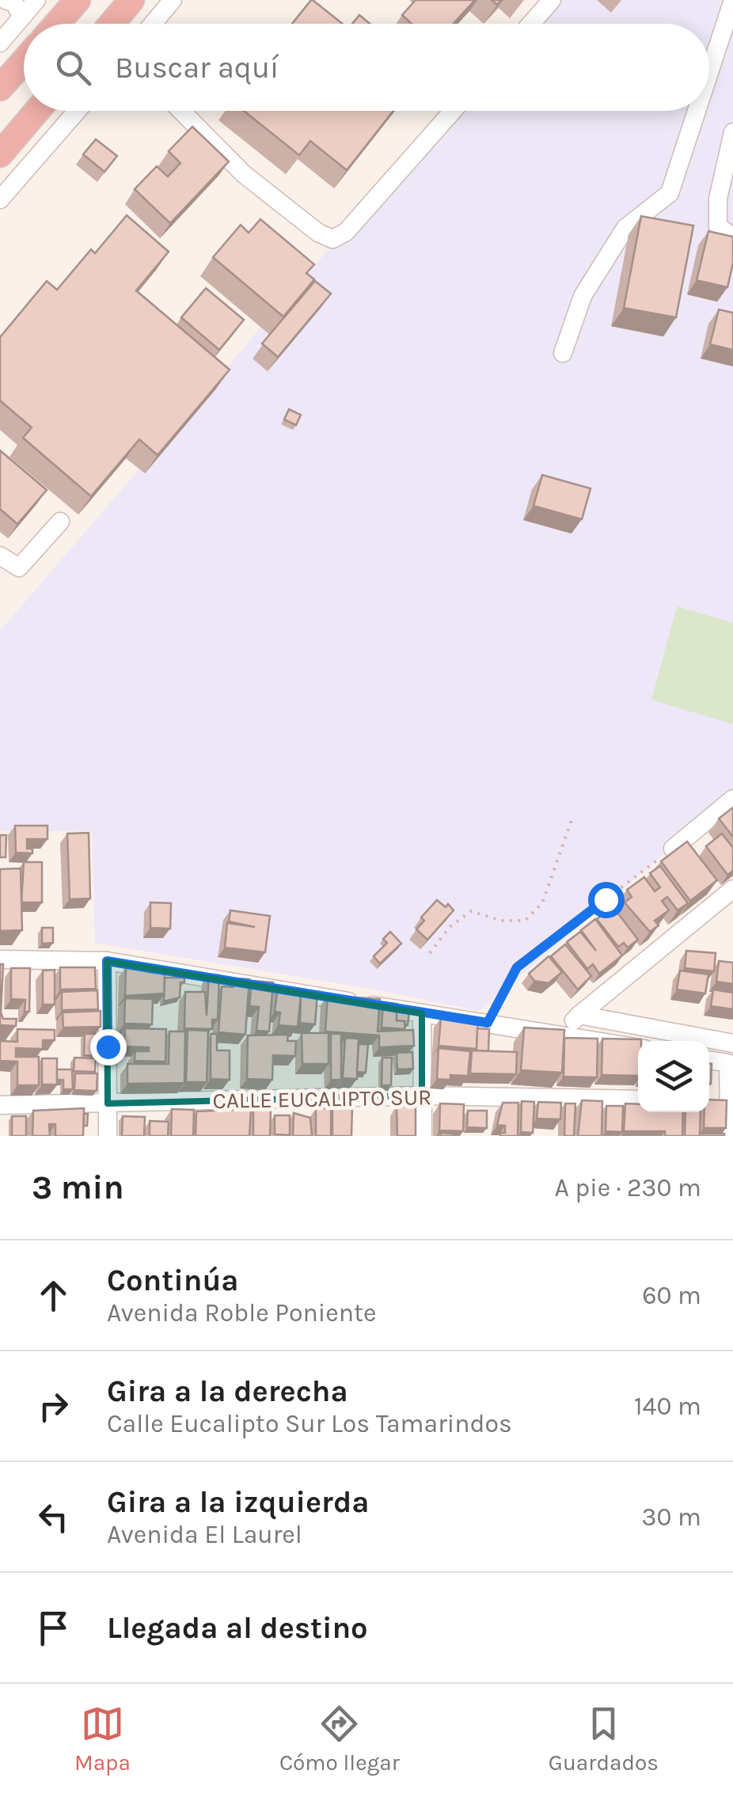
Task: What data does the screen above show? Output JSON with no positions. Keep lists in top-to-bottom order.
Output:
{
  "streets": {
    "street": ["CALLE EUCALIPTO SUR"]
  },
  "page": {
    "search": "Buscar aquí",
    "heading": ["3 min", "A pie · 230 m"],
    "list": [
      ["Continúa", "Avenida Roble Poniente", "60 m"],
      ["Gira a la derecha", "Calle Eucalipto Sur Los Tamarindos", "140 m"],
      ["Gira a la izquierda", "Avenida El Laurel", "30 m"],
      "Llegada al destino"
    ],
    "nav": ["Mapa", "Cómo llegar", "Guardados"]
  }
}
